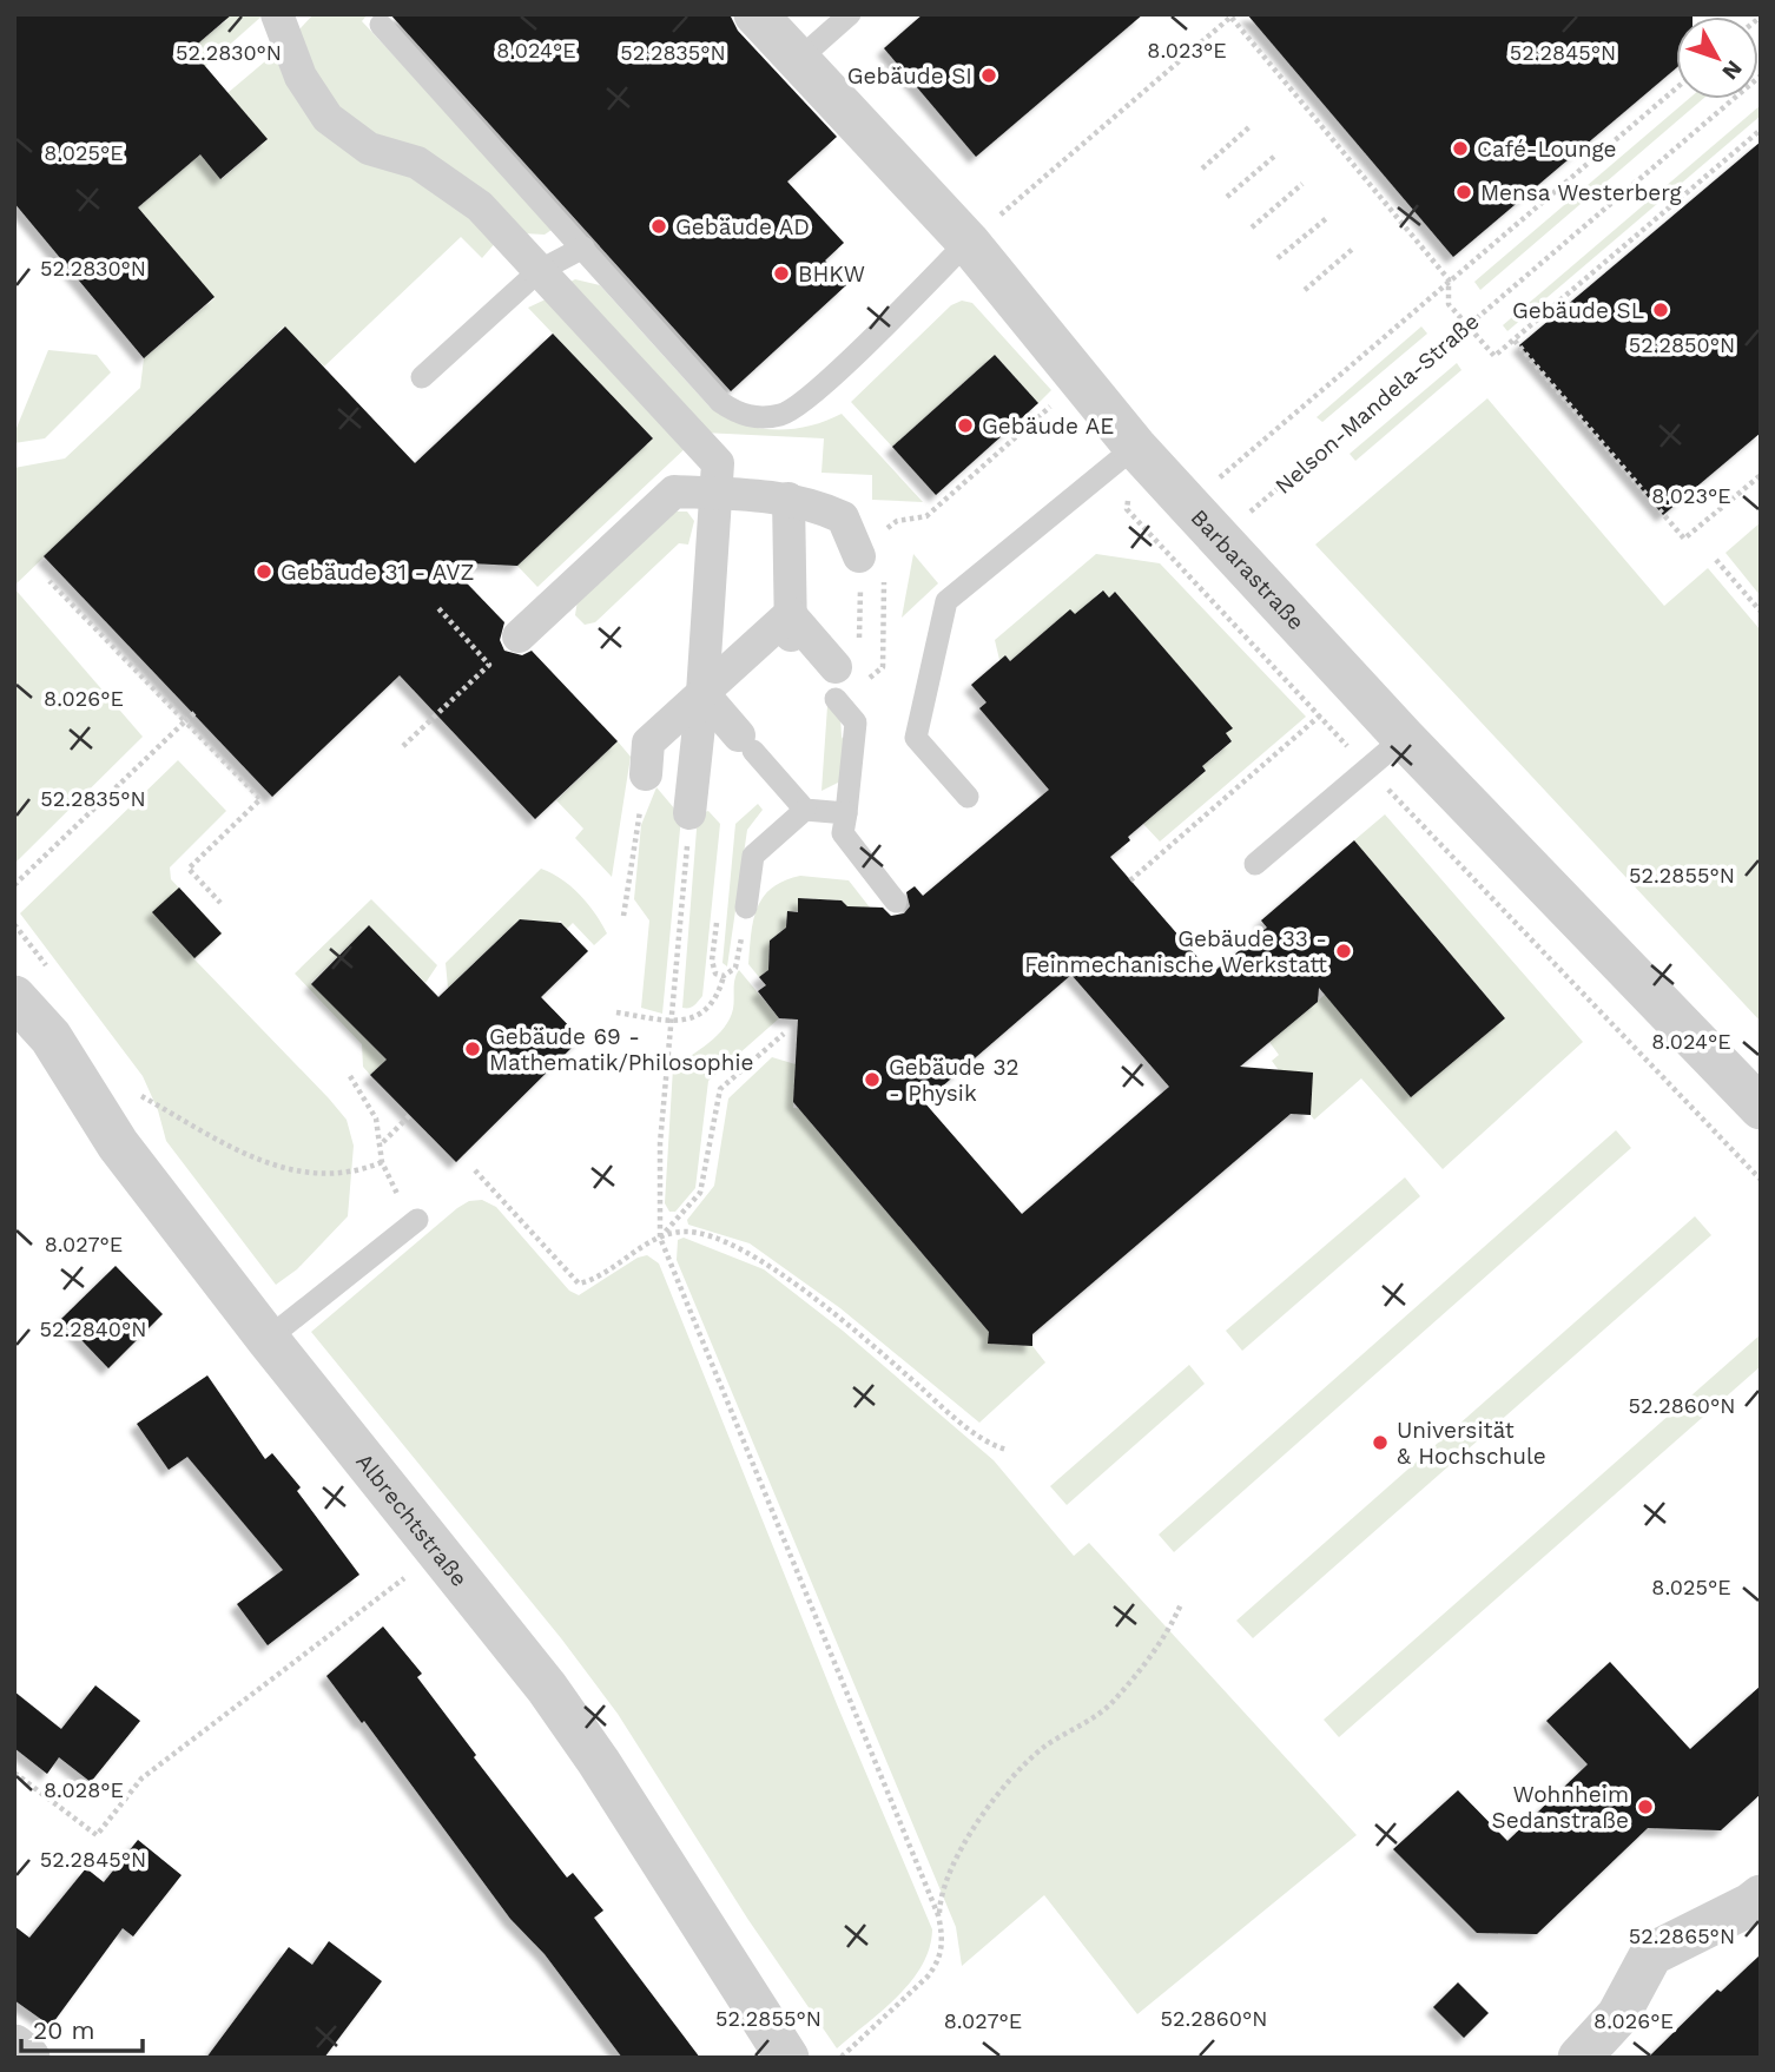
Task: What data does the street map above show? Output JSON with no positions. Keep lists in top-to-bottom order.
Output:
{
  "streets": {
    "street": ["Barbarastraße", "Albrechtstraße"],
    "path": ["Nelson-Mandela-Straße"]
  },
  "crossings": [
    ["Nelson-Mandela-Straße", "Barbarastraße"]
  ],
  "places": [
    "Gebäude SI",
    "Café-Lounge",
    "Mensa Westerberg",
    "Gebäude AD",
    "BHKW",
    "Gebäude SL",
    "Gebäude AE",
    "Gebäude 31 - AVZ",
    "Gebäude 33 - Feinmechanische Werkstatt",
    "Gebäude 69 - Mathematik/Philosophie",
    "Gebäude 32 - Physik",
    "Universität & Hochschule",
    "Wohnheim Sedanstraße"
  ],
  "scale_bar": "20 m",
  "north": "bottom right",
  "coordinates": [
    "8.024°E",
    "8.023°E",
    "52.2830°N",
    "52.2835°N",
    "52.2845°N",
    "8.025°E",
    "52.2850°N",
    "8.026°E",
    "52.2855°N",
    "8.027°E",
    "52.2840°N",
    "52.2860°N",
    "8.028°E",
    "52.2865°N"
  ]
}
